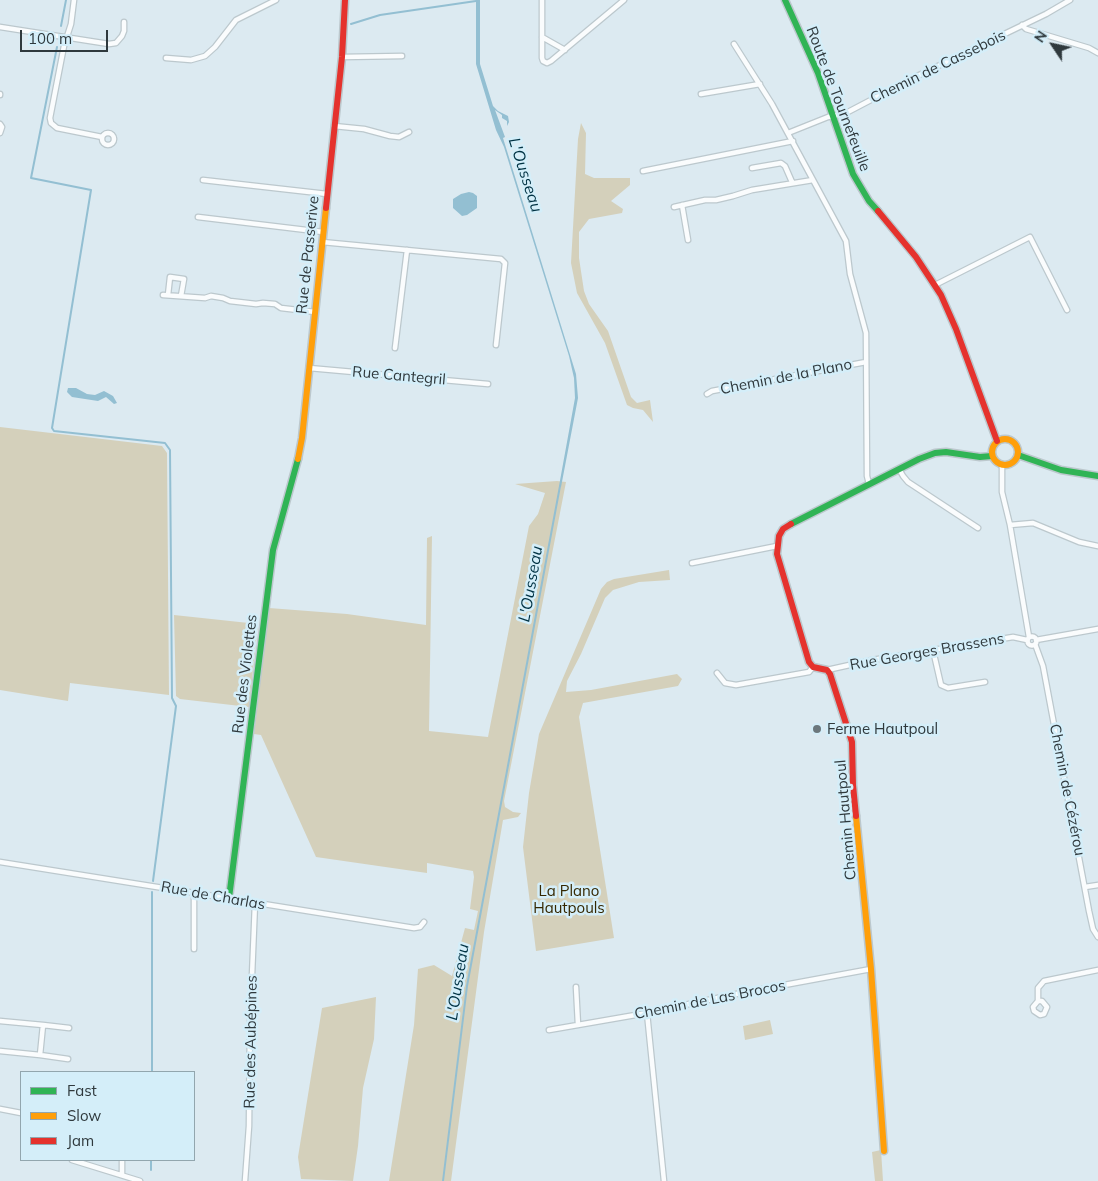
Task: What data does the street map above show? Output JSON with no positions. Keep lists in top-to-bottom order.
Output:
{
  "streets": {
    "street": [
      "Chemin de Cassebois",
      "Route de Tournefeuille",
      "Rue de Passerive",
      "Rue Cantegril",
      "Chemin de la Plano",
      "Rue Georges Brassens",
      "Rue des Violettes",
      "Chemin de Cézérou",
      "Chemin Hautpoul",
      "Rue de Charlas",
      "Chemin de Las Brocos",
      "Rue des Aubépines"
    ]
  },
  "crossings": [
    ["Chemin de Cassebois", "Route de Tournefeuille"],
    ["Rue de Passerive", "Rue Cantegril"],
    ["Rue de Passerive", "Rue des Violettes"],
    ["Rue Georges Brassens", "Chemin Hautpoul"],
    ["Rue des Violettes", "Rue de Charlas"],
    ["Chemin Hautpoul", "Chemin de Las Brocos"],
    ["Rue de Charlas", "Rue des Aubépines"]
  ],
  "water": ["L'Ousseau"],
  "parks": ["La Plano Hautpouls"],
  "places": ["Ferme Hautpoul"],
  "legend": ["Fast", "Slow", "Jam"],
  "scale_bar": "100 m",
  "north": "top left"
}
